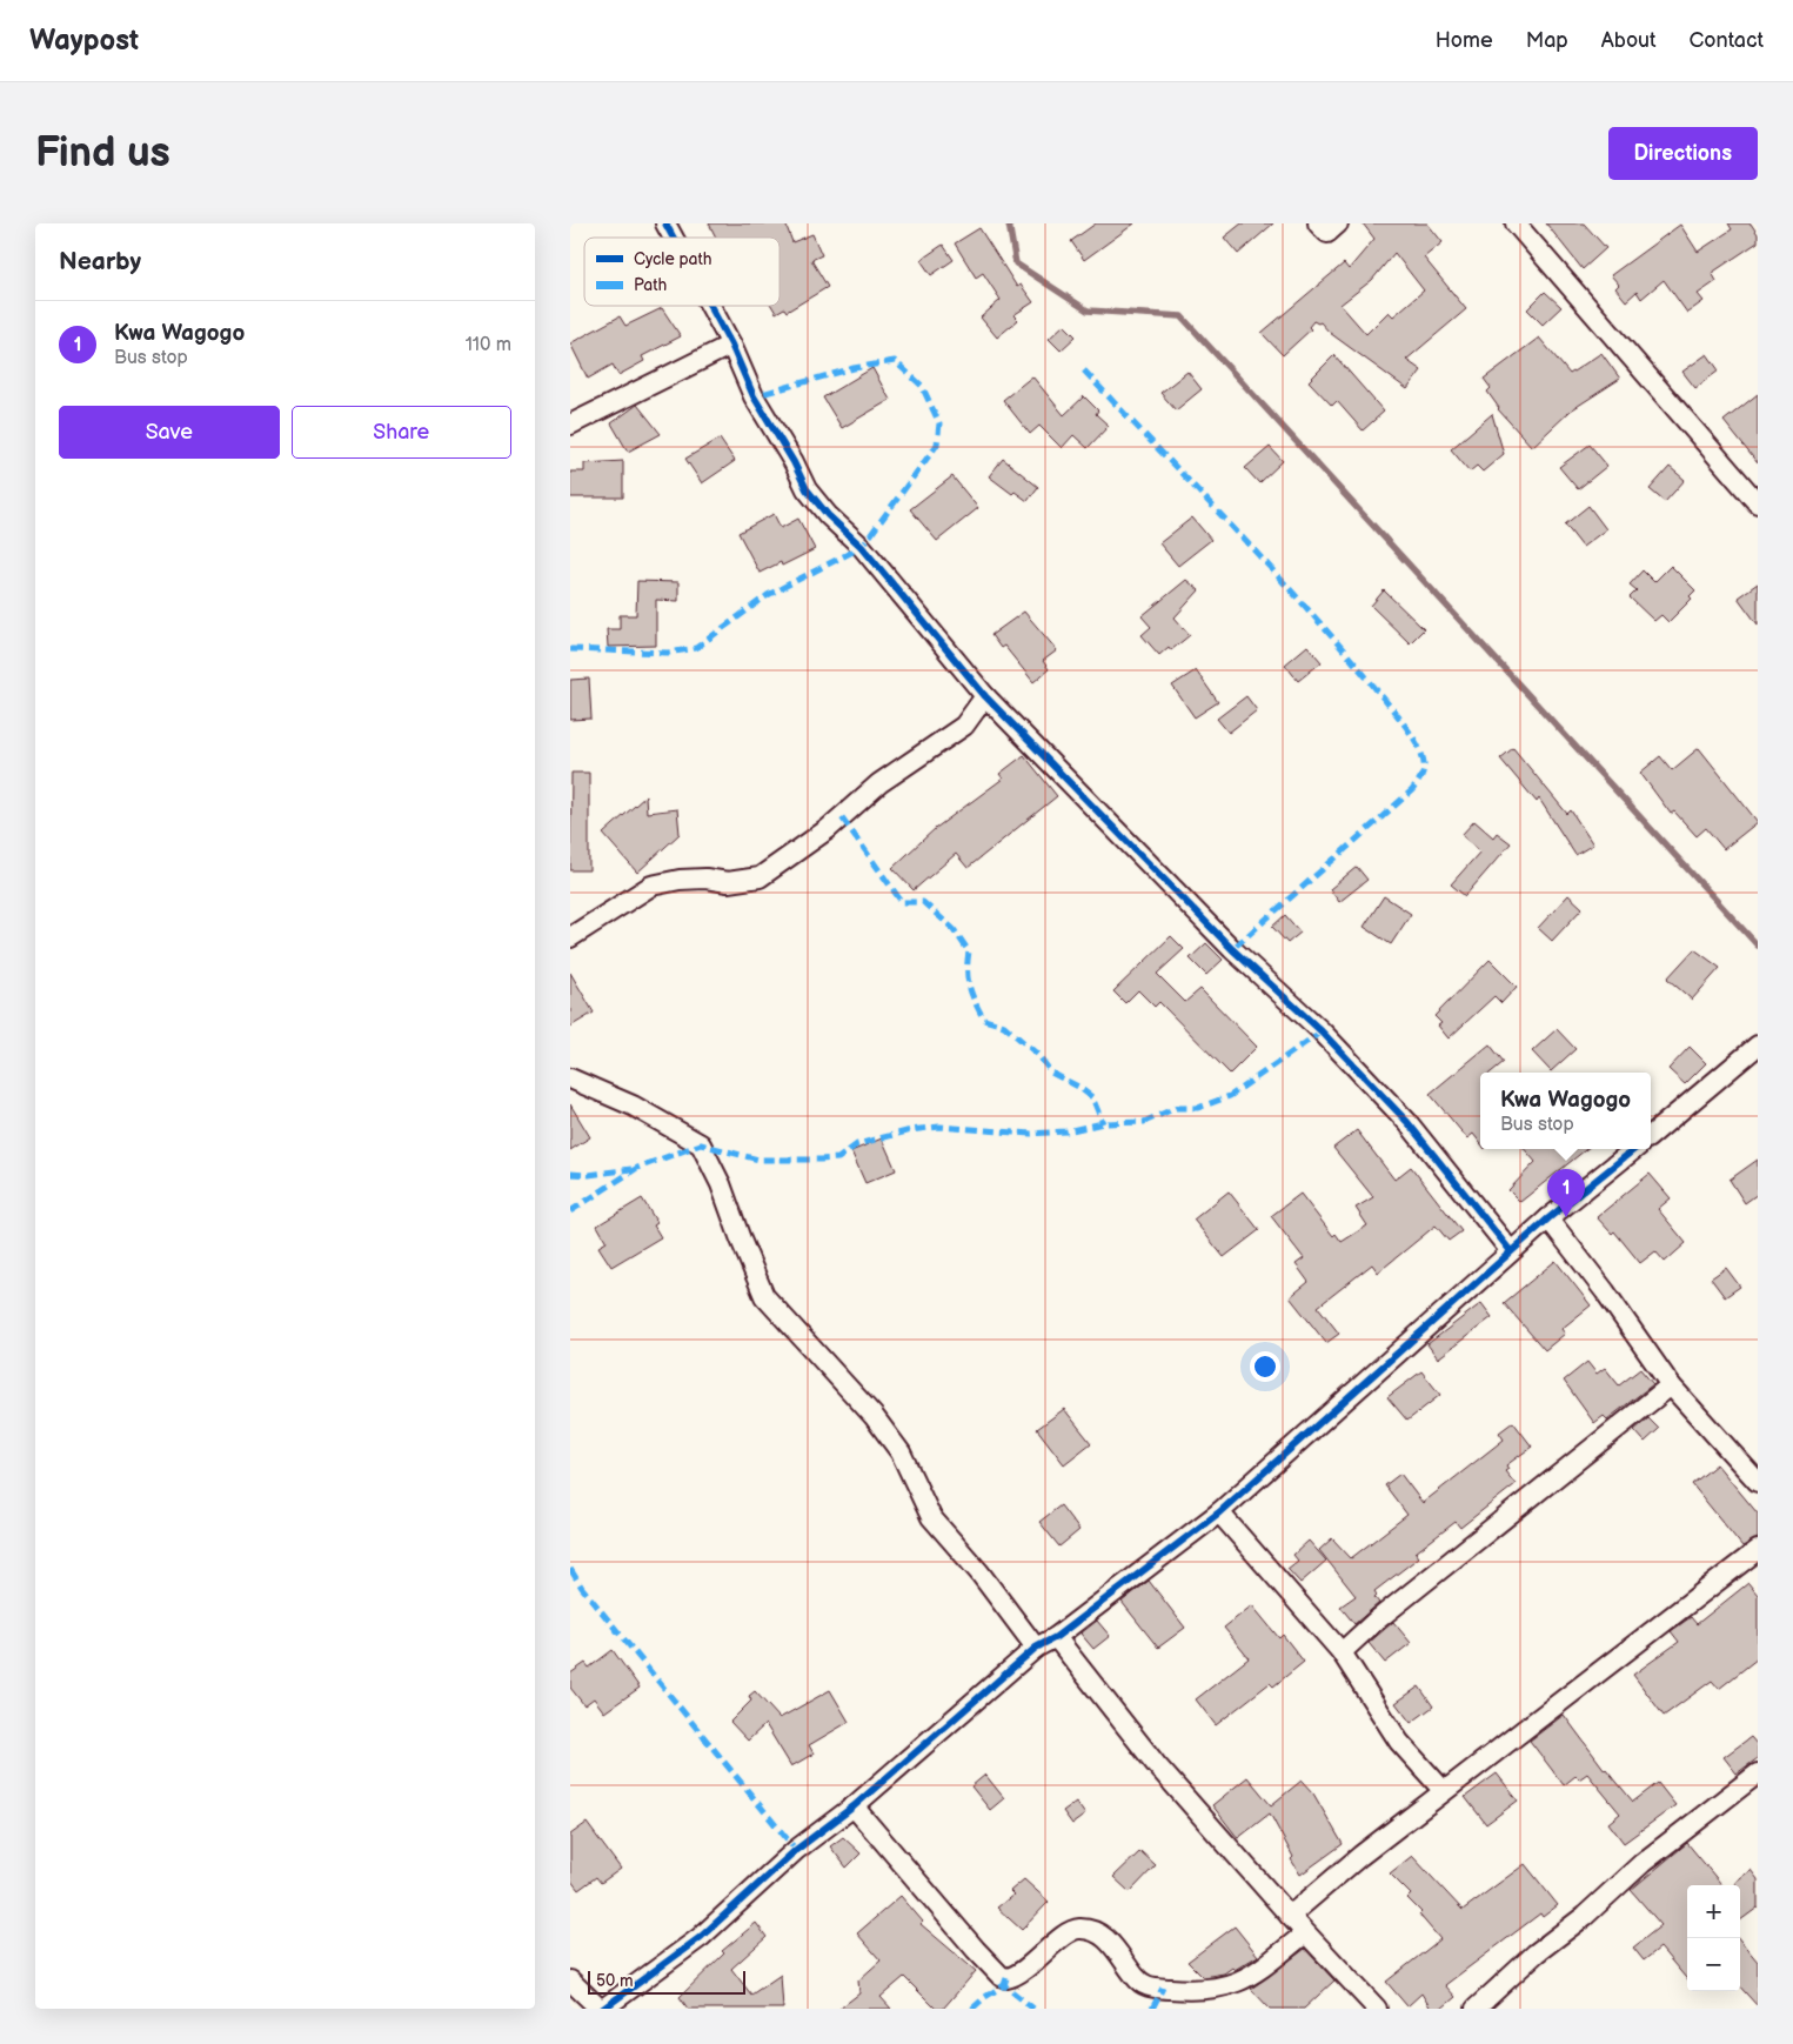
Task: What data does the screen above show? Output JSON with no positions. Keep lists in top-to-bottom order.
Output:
{
  "legend": ["Cycle path", "Path"],
  "scale_bar": "50 m",
  "page": {
    "header": "Waypost",
    "nav": [
      "Home",
      "Map",
      "About",
      "Contact"
    ],
    "buttons": [
      "Directions",
      ["Save", "Share"]
    ],
    "title": "Find us",
    "heading": "Nearby",
    "list": [
      {
        "mark": "1",
        "name": "Kwa Wagogo",
        "note": "Bus stop",
        "value": "110 m"
      }
    ],
    "popup": ["Kwa Wagogo", "Bus stop"],
    "pins": "1",
    "map_buttons": ["+", "−"],
    "scale": "50 m"
  }
}
